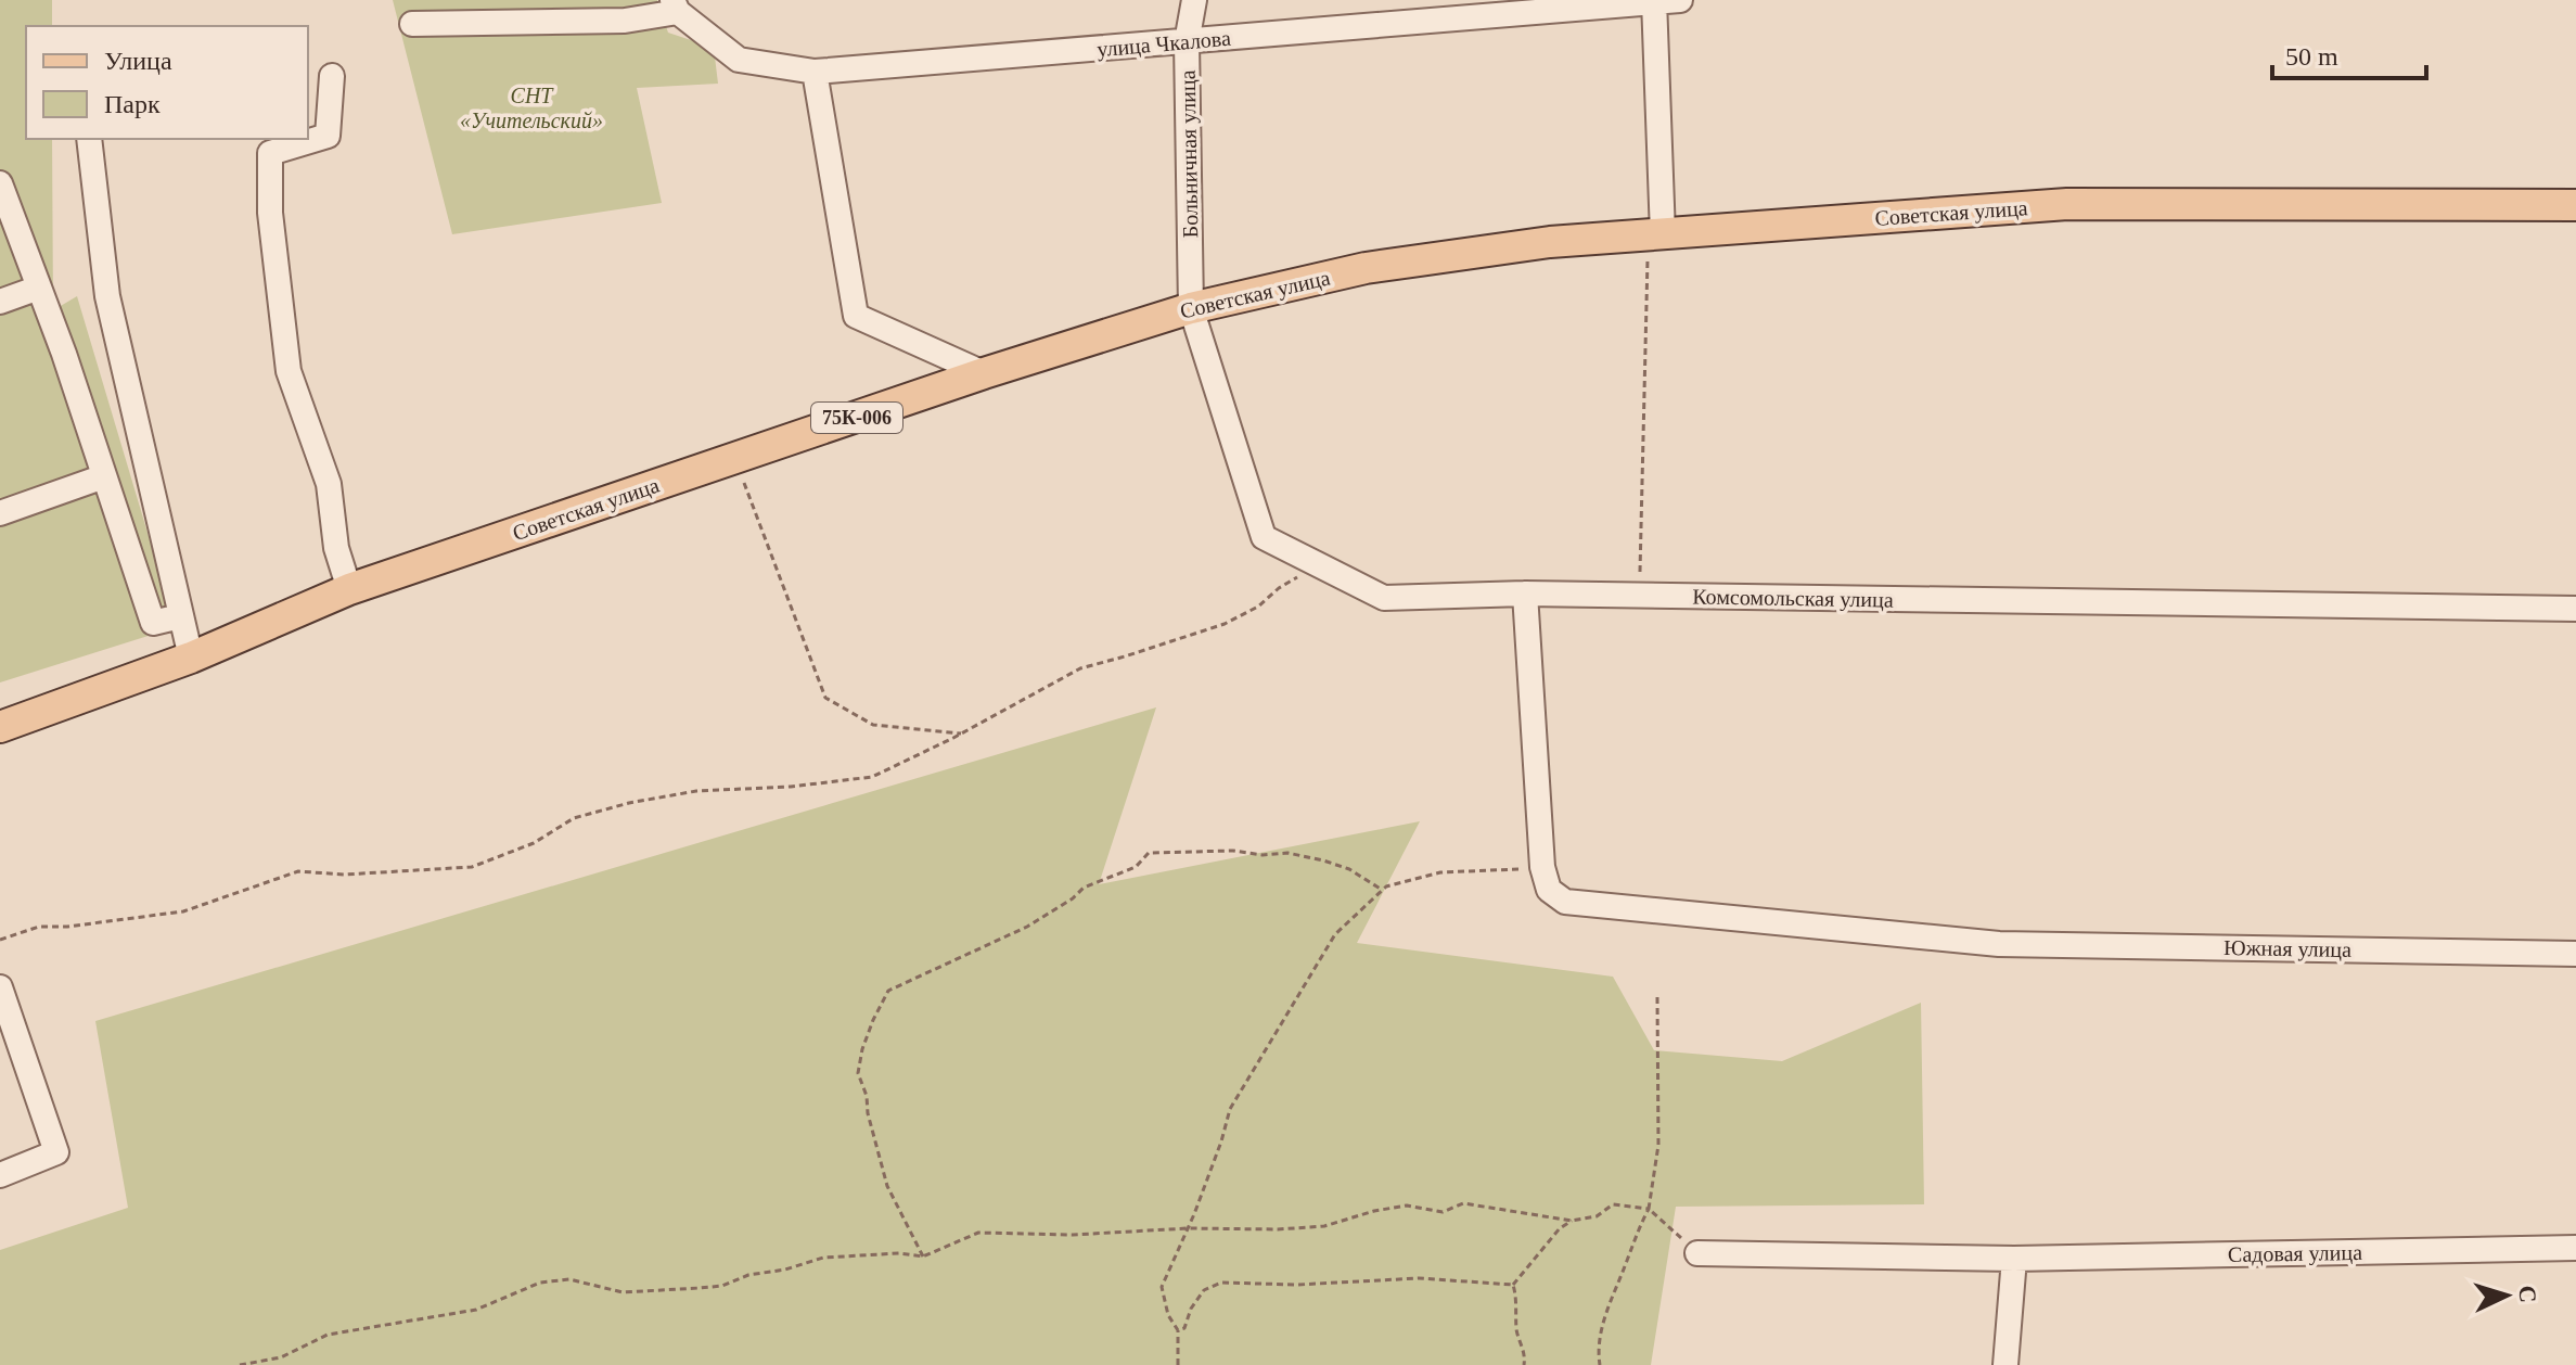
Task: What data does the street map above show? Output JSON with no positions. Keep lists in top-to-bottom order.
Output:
{
  "streets": {
    "main road": ["Советская улица", "75К-006"],
    "street": [
      "улица Чкалова",
      "Больничная улица",
      "Комсомольская улица",
      "Южная улица",
      "Садовая улица"
    ]
  },
  "crossings": [
    ["улица Чкалова", "Больничная улица"],
    ["Больничная улица", "Советская улица"],
    ["Больничная улица", "Комсомольская улица"],
    ["Советская улица", "Комсомольская улица"]
  ],
  "parks": ["СНТ «Учительский»"],
  "legend": ["Улица", "Парк"],
  "scale_bar": "50 m",
  "north": "right"
}
